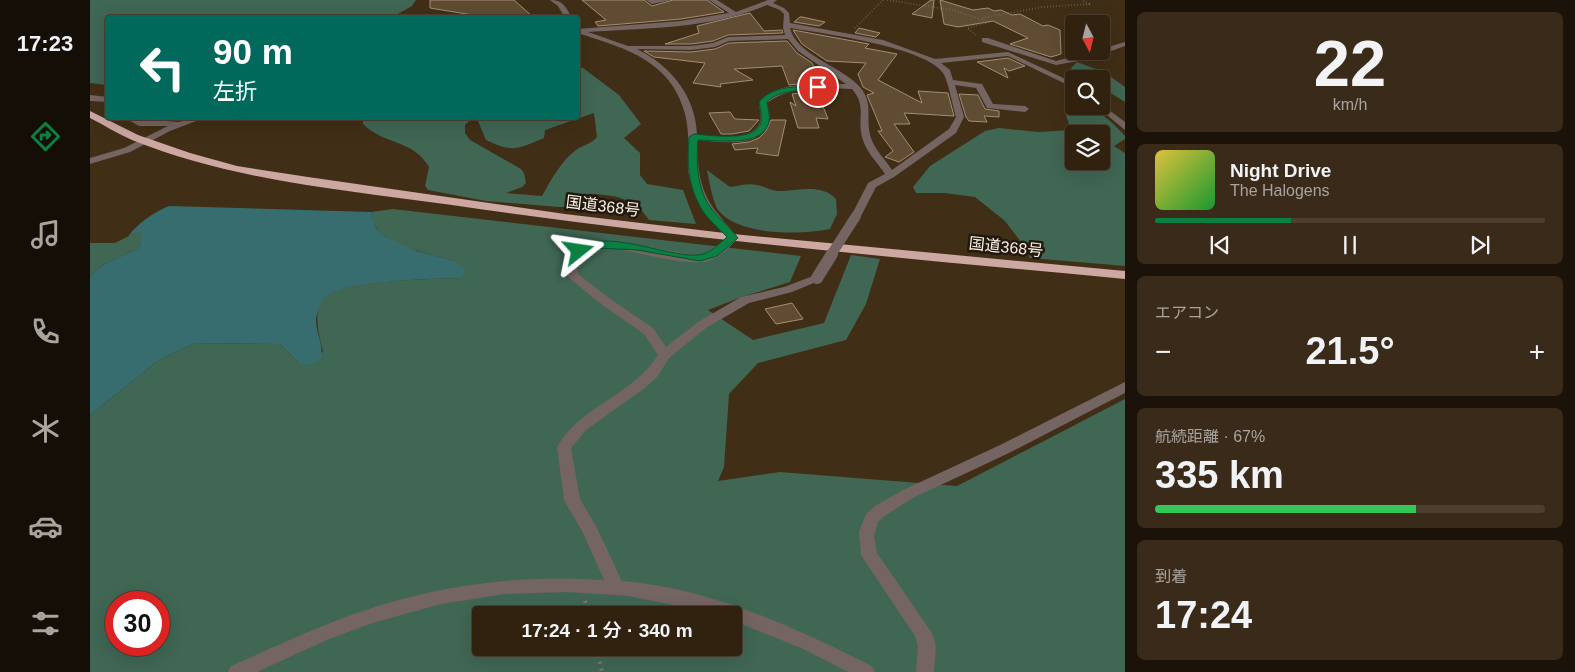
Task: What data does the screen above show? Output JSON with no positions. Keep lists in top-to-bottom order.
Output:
{
  "streets": {
    "highway": ["国道368号"]
  },
  "north": "bottom",
  "page": {
    "tabs": "17:23",
    "tile": [
      ["22", "km/h"],
      "エアコン",
      ["航続距離 · 67%", "335 km"],
      ["到着", "17:24"]
    ],
    "turn": ["90 m", "左折"],
    "song": ["Night Drive", "The Halogens"],
    "heat": ["−", "21.5°", "+"],
    "limit": "30",
    "trip": "17:24 · 1 分 · 340 m"
  }
}
